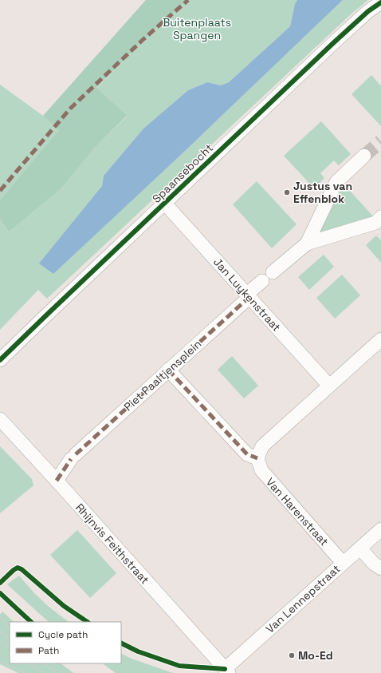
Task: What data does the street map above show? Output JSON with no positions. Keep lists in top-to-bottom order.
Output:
{
  "streets": {
    "street": [
      "Spaansebocht",
      "Jan Luykenstraat",
      "Piet Paaltjensplein",
      "Van Harenstraat",
      "Rhijnvis Feithstraat",
      "Van Lennepstraat"
    ]
  },
  "crossings": [
    ["Spaansebocht", "Jan Luykenstraat"],
    ["Jan Luykenstraat", "Piet Paaltjensplein"],
    ["Piet Paaltjensplein", "Rhijnvis Feithstraat"],
    ["Van Harenstraat", "Van Lennepstraat"],
    ["Rhijnvis Feithstraat", "Van Lennepstraat"]
  ],
  "parks": ["Buitenplaats Spangen"],
  "places": ["Justus van Effenblok", "Mo-Ed"],
  "legend": ["Cycle path", "Path"]
}
